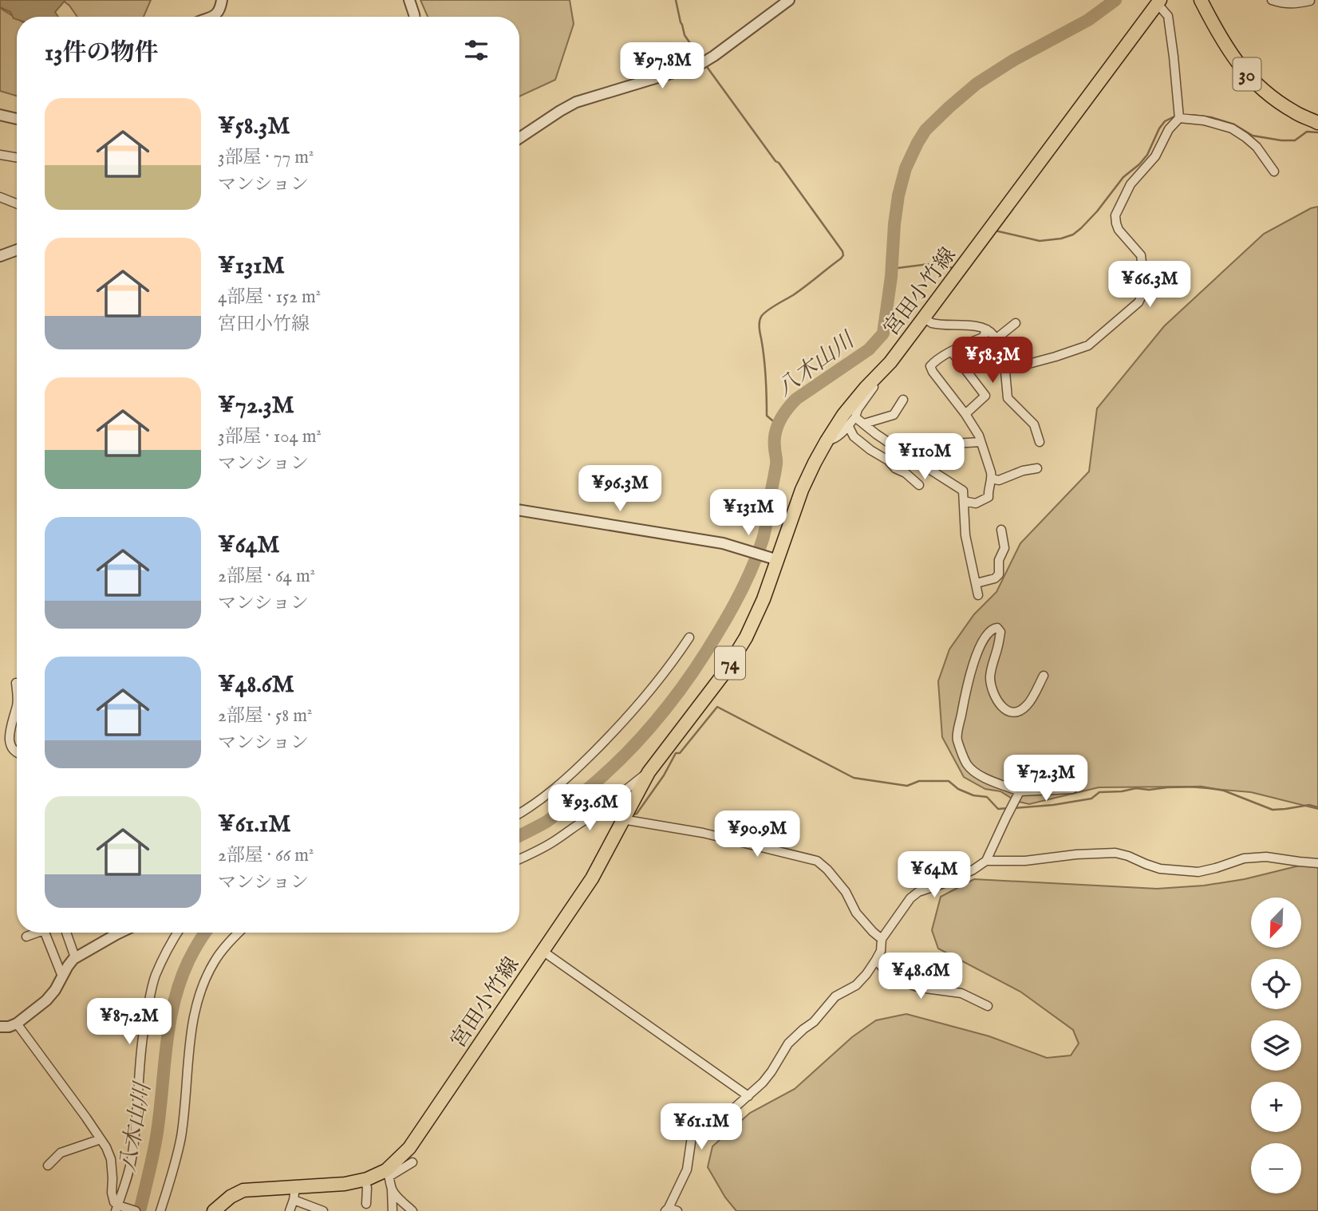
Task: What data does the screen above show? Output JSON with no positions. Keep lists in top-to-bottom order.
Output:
{
  "streets": {
    "main road": ["30", "宮田小竹線", "74"]
  },
  "water": ["八木山川"],
  "north": "bottom left",
  "page": {
    "heading": "13件の物件",
    "price": [
      "¥97.8M",
      "¥66.3M",
      "¥58.3M",
      "¥110M",
      "¥96.3M",
      "¥131M",
      "¥72.3M",
      "¥93.6M",
      "¥90.9M",
      "¥64M",
      "¥48.6M",
      "¥87.2M",
      "¥61.1M"
    ],
    "list": [
      {
        "name": "¥58.3M",
        "note": "3部屋 · 77 m² · マンション"
      },
      {
        "name": "¥131M",
        "note": "4部屋 · 152 m² · 宮田小竹線"
      },
      {
        "name": "¥72.3M",
        "note": "3部屋 · 104 m² · マンション"
      },
      {
        "name": "¥64M",
        "note": "2部屋 · 64 m² · マンション"
      },
      {
        "name": "¥48.6M",
        "note": "2部屋 · 58 m² · マンション"
      },
      {
        "name": "¥61.1M",
        "note": "2部屋 · 66 m² · マンション"
      }
    ],
    "map_buttons": ["+", "−"]
  }
}
